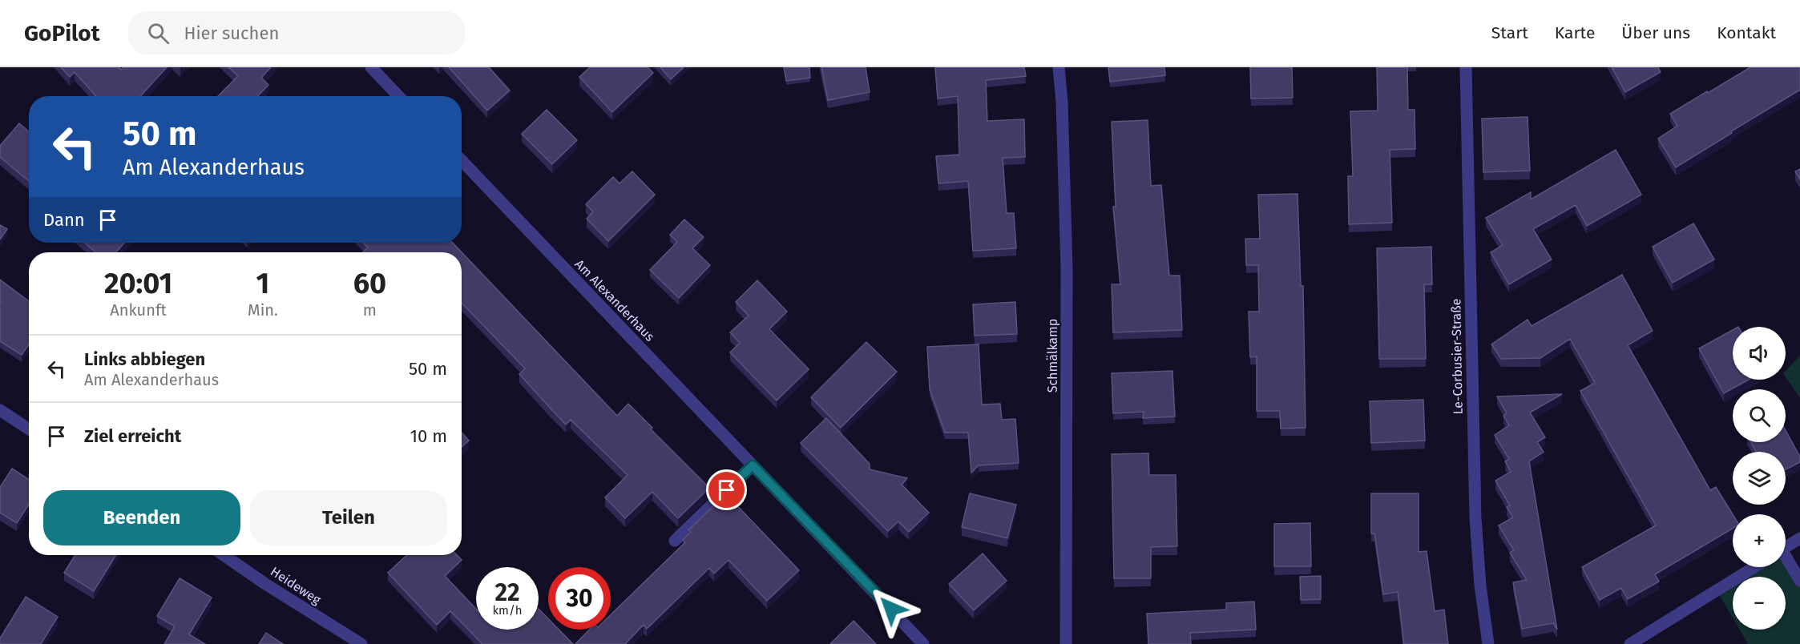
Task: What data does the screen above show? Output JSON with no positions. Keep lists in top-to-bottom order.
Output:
{
  "streets": {
    "street": [
      "Am Alexanderhaus",
      "Schmälkamp",
      "Le-Corbusier-Straße",
      "Heideweg"
    ]
  },
  "page": {
    "header": "GoPilot",
    "search": "Hier suchen",
    "nav": [
      "Start",
      "Karte",
      "Über uns",
      "Kontakt"
    ],
    "turn": ["50 m", "Am Alexanderhaus"],
    "then": "Dann",
    "eta": [
      "20:01",
      "Ankunft",
      "1",
      "Min.",
      "60",
      "m"
    ],
    "map_buttons": ["+", "−"],
    "list": [
      {
        "name": "Links abbiegen",
        "note": "Am Alexanderhaus",
        "value": "50 m"
      },
      {
        "name": "Ziel erreicht",
        "value": "10 m"
      }
    ],
    "buttons": ["Beenden", "Teilen"],
    "speed": "22 km/h",
    "limit": "30"
  }
}
